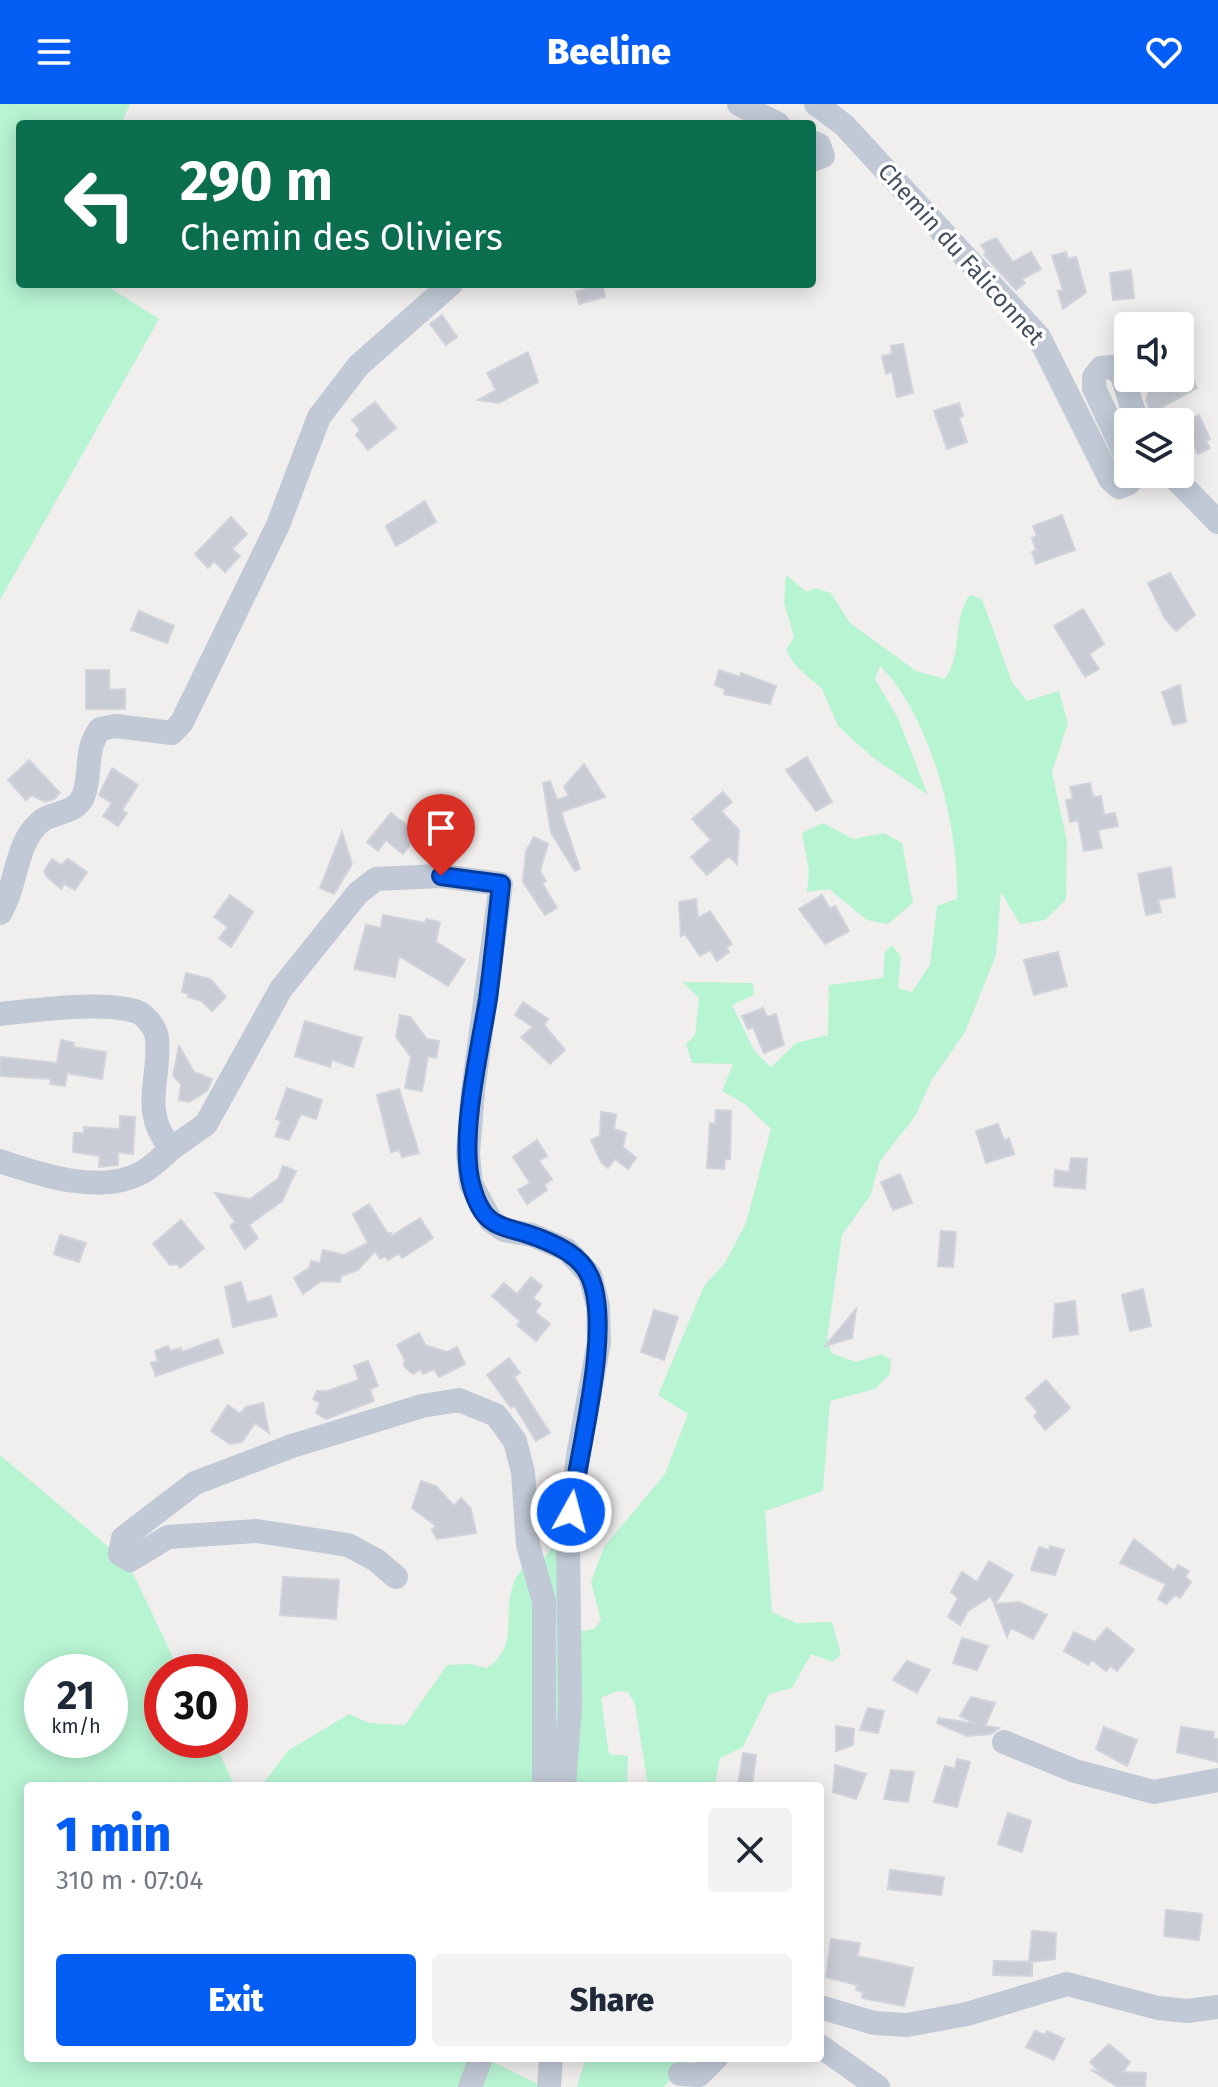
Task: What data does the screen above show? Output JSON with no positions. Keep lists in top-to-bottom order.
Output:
{
  "streets": {
    "street": ["Chemin du Faliconnet"]
  },
  "page": {
    "header": "Beeline",
    "turn": ["290 m", "Chemin des Oliviers"],
    "speed": "21 km/h",
    "limit": "30",
    "heading": ["1 min", "310 m · 07:04"],
    "buttons": ["Exit", "Share"]
  }
}
